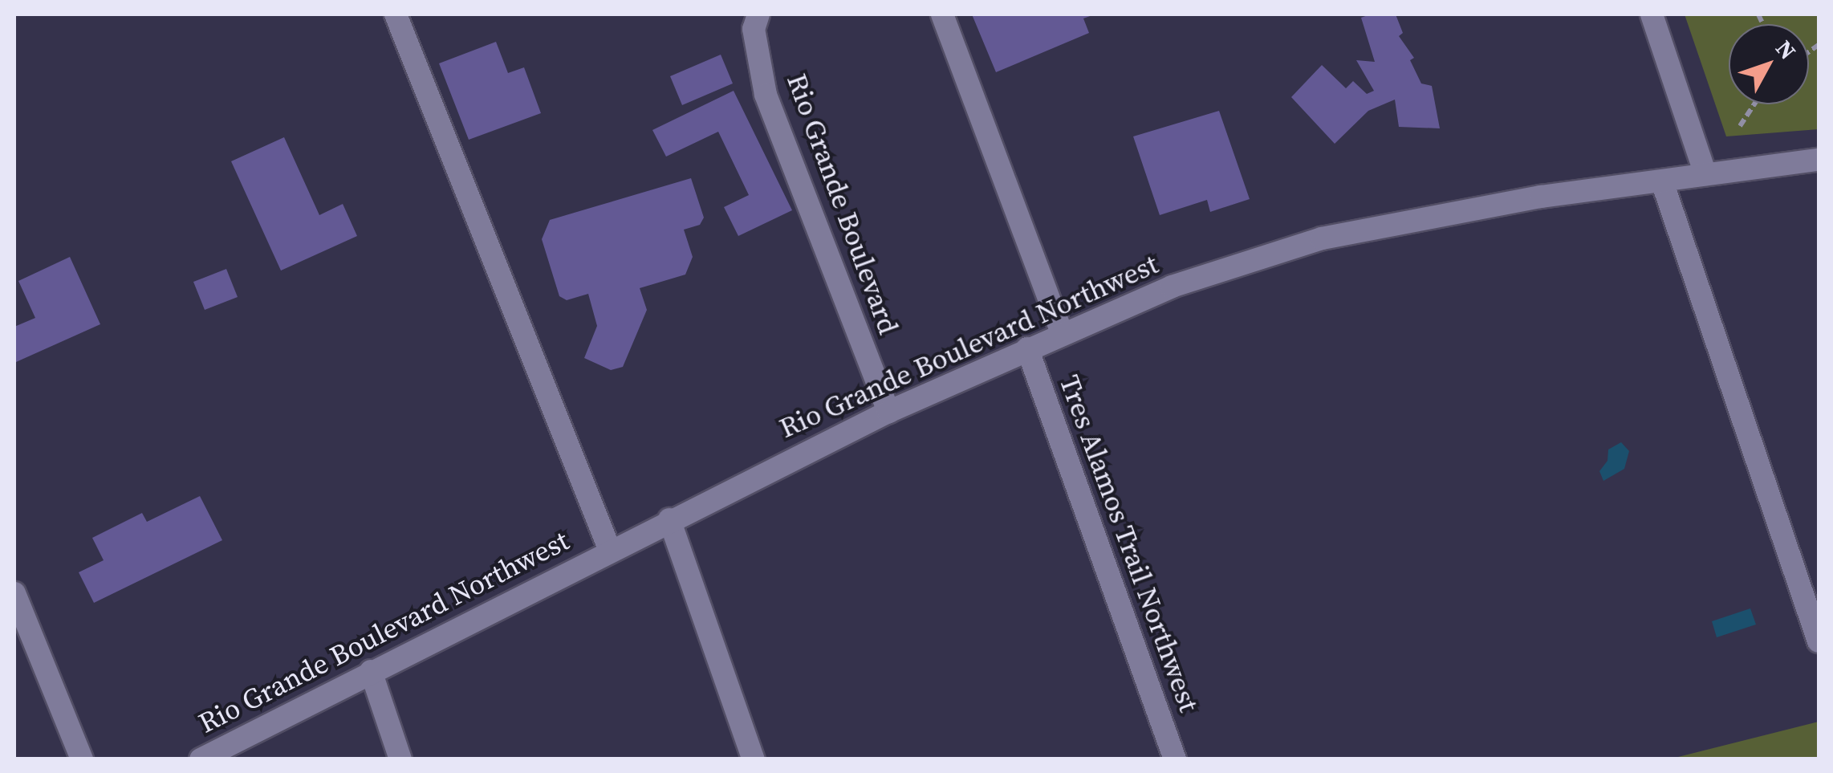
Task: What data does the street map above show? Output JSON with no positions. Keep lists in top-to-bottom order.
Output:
{
  "streets": {
    "street": ["Rio Grande Boulevard", "Rio Grande Boulevard Northwest", "Tres Alamos Trail Northwest"]
  },
  "crossings": [
    ["Rio Grande Boulevard", "Rio Grande Boulevard Northwest"],
    ["Rio Grande Boulevard Northwest", "Tres Alamos Trail Northwest"]
  ],
  "north": "top right"
}
